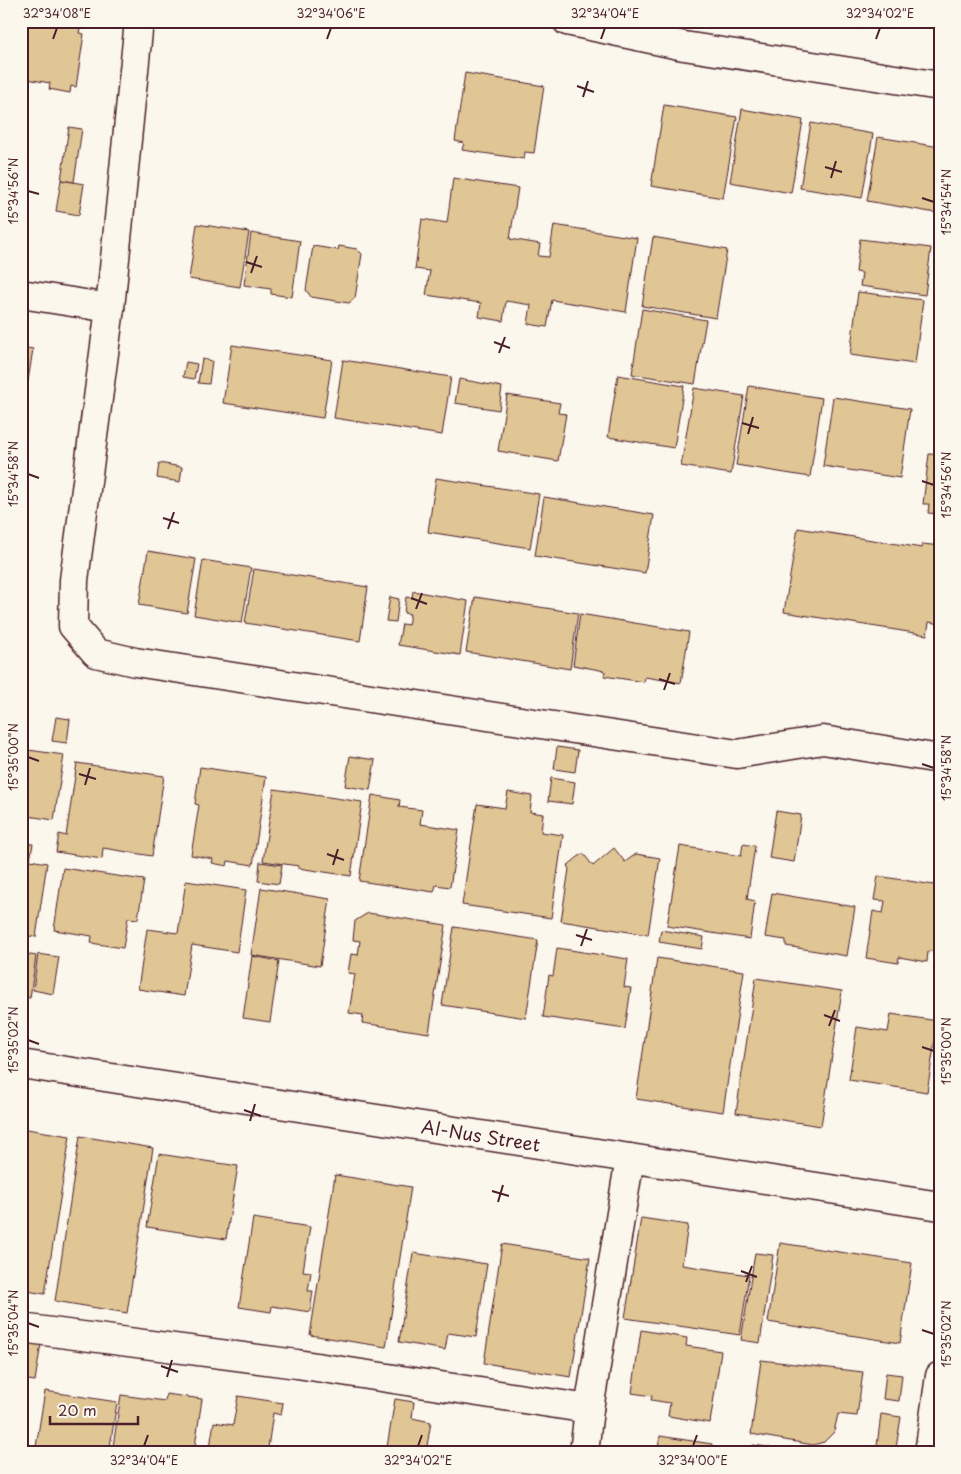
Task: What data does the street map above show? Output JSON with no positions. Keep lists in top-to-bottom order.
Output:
{
  "streets": {
    "street": ["Al-Nus Street"]
  },
  "scale_bar": "20 m",
  "coordinates": [
    "32°34'08\"E",
    "32°34'06\"E",
    "32°34'04\"E",
    "32°34'02\"E",
    "15°34'56\"N",
    "15°34'54\"N",
    "15°34'58\"N",
    "15°35'00\"N",
    "15°35'02\"N",
    "15°35'04\"N",
    "32°34'00\"E"
  ]
}
